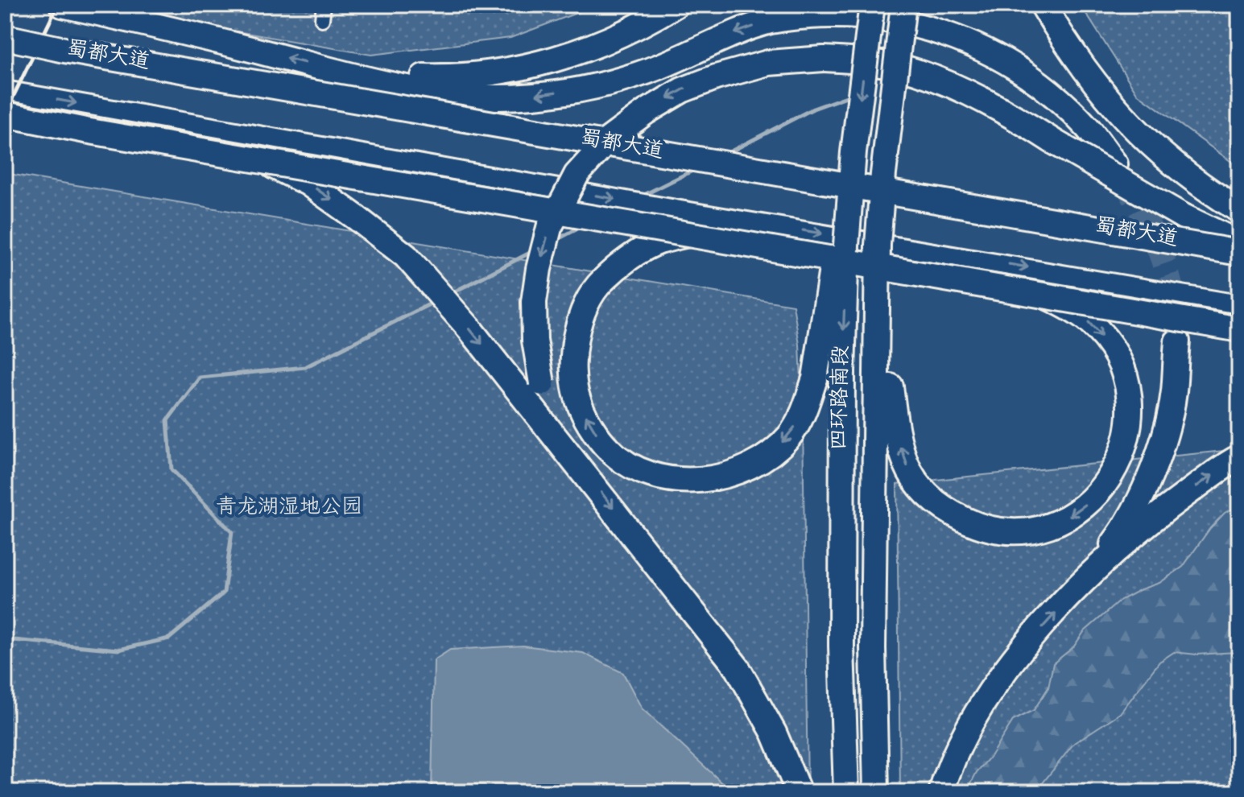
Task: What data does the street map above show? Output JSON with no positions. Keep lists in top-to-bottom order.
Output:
{
  "streets": {
    "highway": ["蜀都大道", "四环路南段"]
  },
  "parks": ["青龙湖湿地公园"]
}
